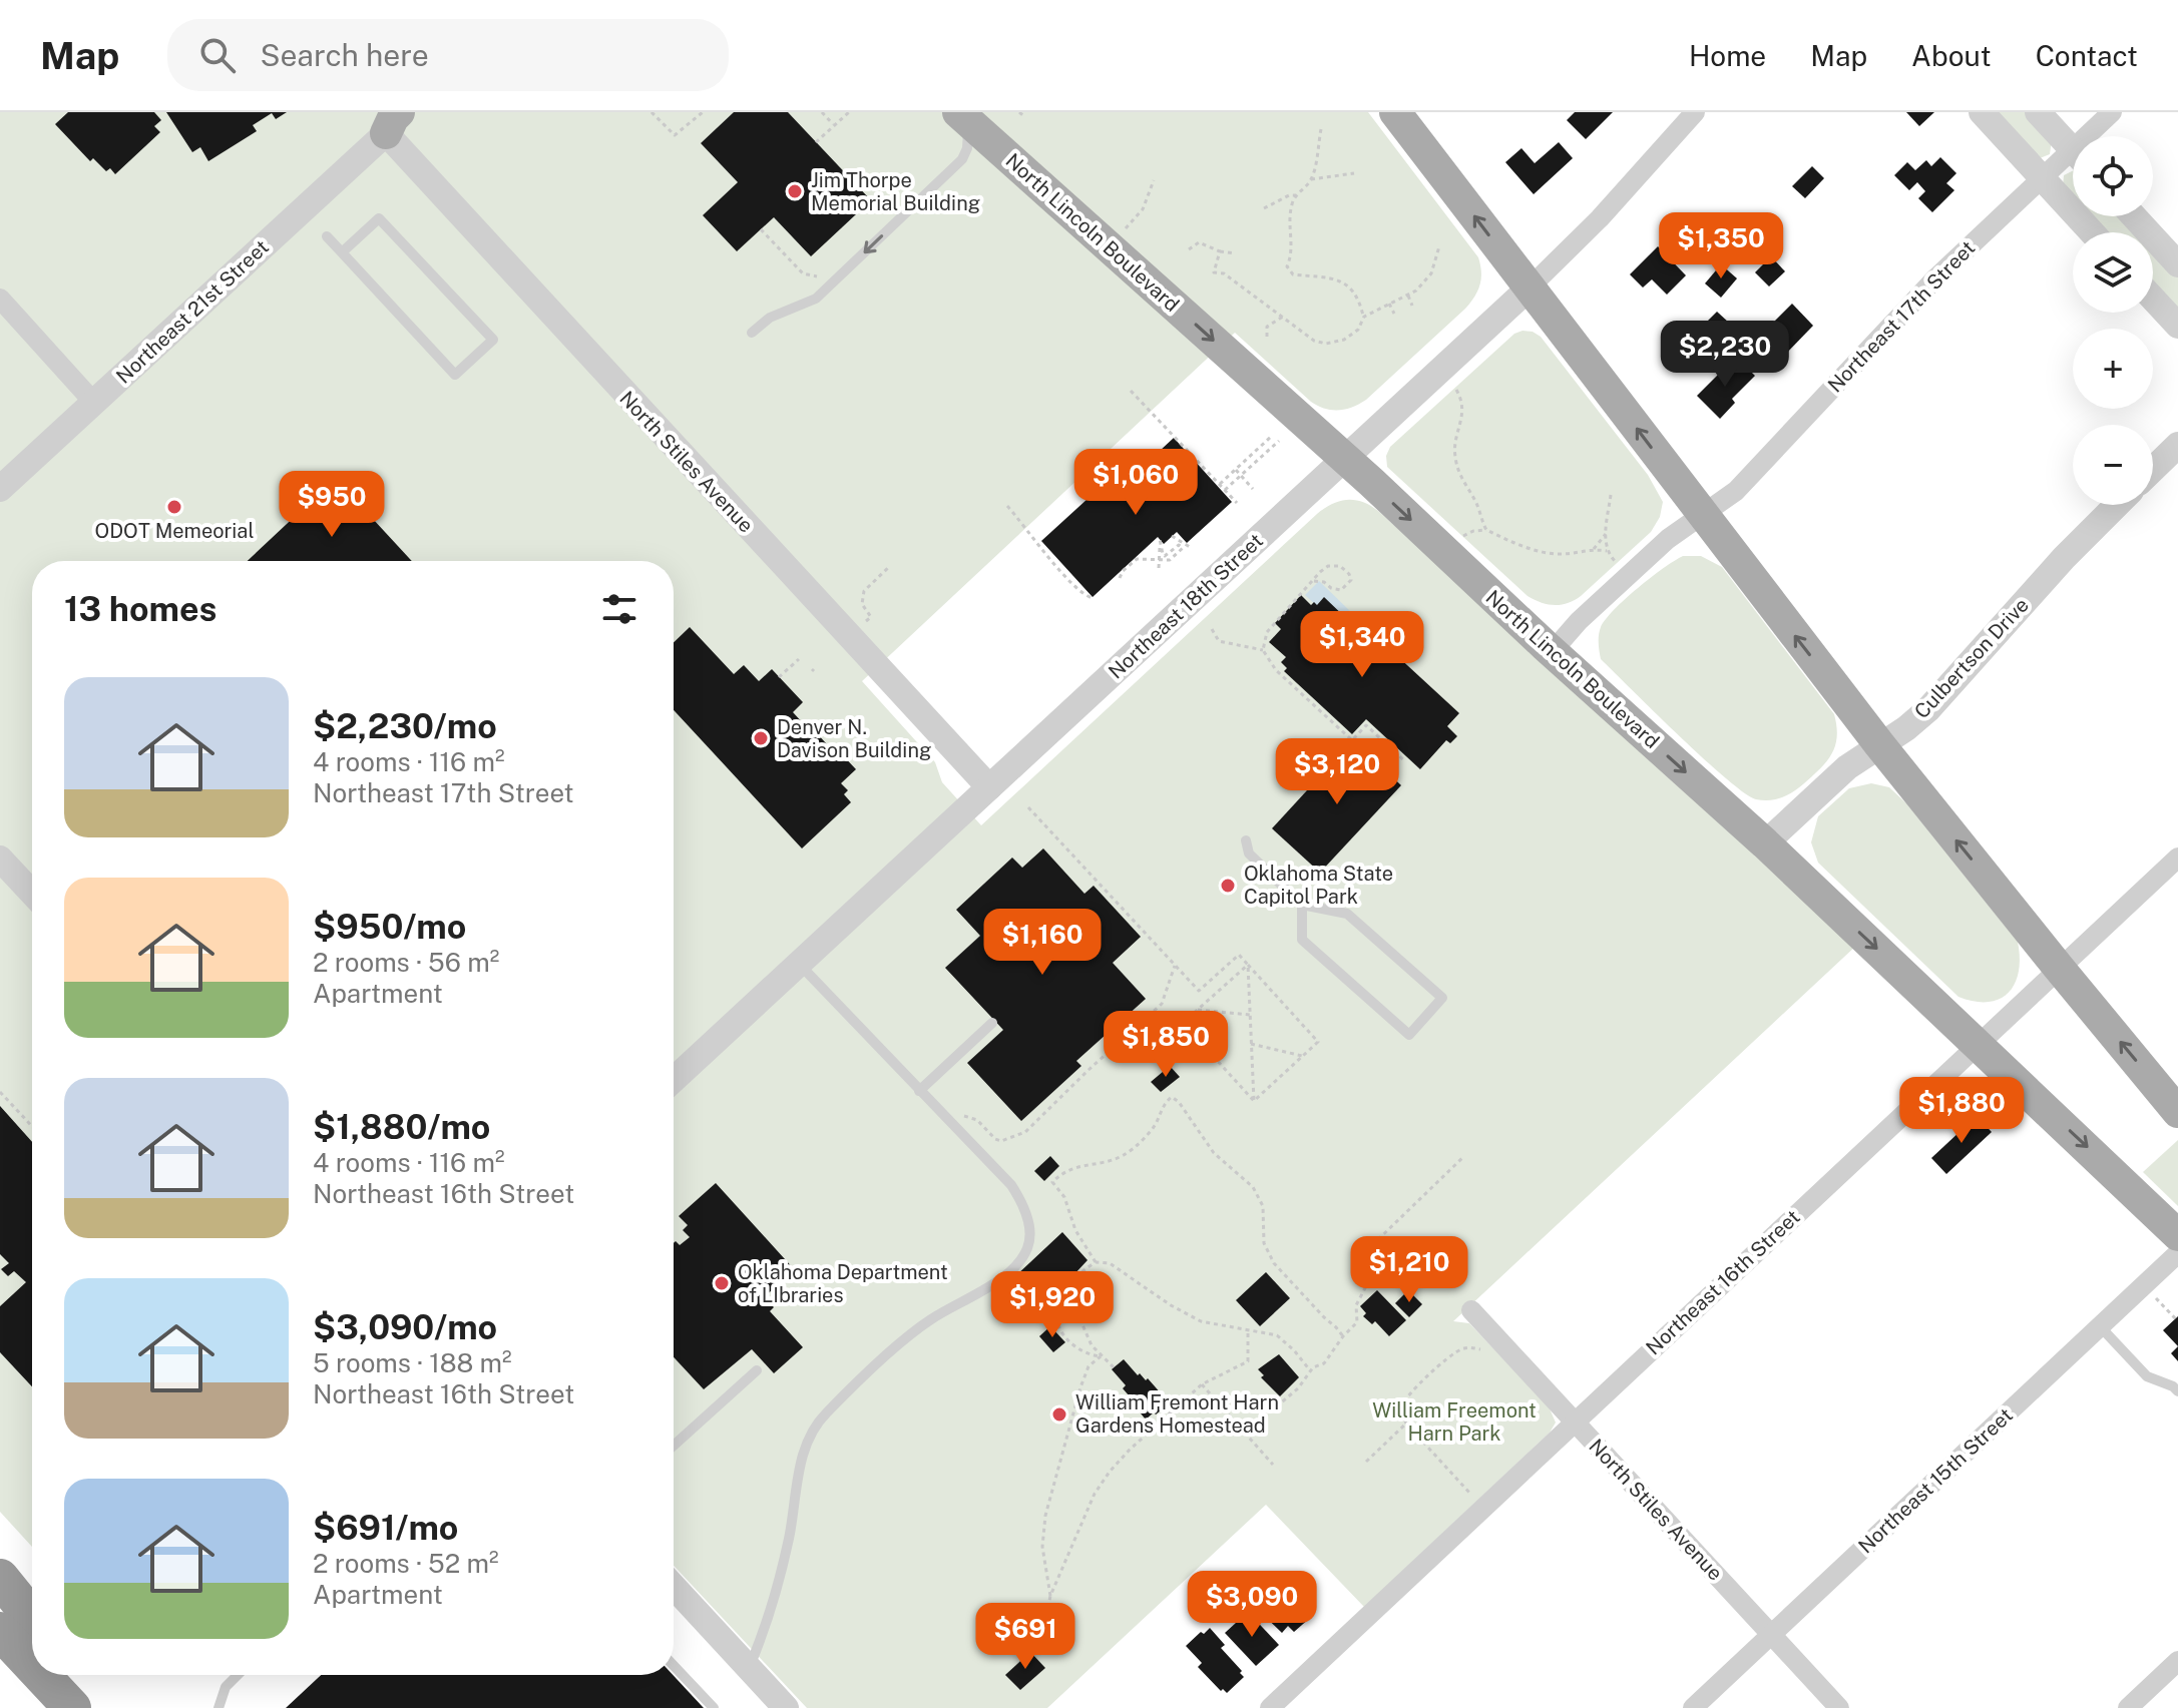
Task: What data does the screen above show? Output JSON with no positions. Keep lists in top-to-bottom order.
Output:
{
  "streets": {
    "main road": ["North Lincoln Boulevard"],
    "street": [
      "Northeast 21st Street",
      "Northeast 17th Street",
      "North Stiles Avenue",
      "Northeast 18th Street",
      "Culbertson Drive",
      "Northeast 16th Street",
      "Northeast 15th Street"
    ]
  },
  "crossings": [
    ["North Lincoln Boulevard", "Northeast 17th Street"],
    ["North Lincoln Boulevard", "Northeast 18th Street"],
    ["North Lincoln Boulevard", "Culbertson Drive"],
    ["North Lincoln Boulevard", "Northeast 16th Street"],
    ["Northeast 21st Street", "North Stiles Avenue"],
    ["North Stiles Avenue", "Northeast 18th Street"],
    ["North Stiles Avenue", "Northeast 16th Street"],
    ["North Stiles Avenue", "Northeast 15th Street"]
  ],
  "parks": ["William Freemont Harn Park"],
  "places": [
    "Jim Thorpe Memorial Building",
    "ODOT Memeorial",
    "Denver N. Davison Building",
    "Oklahoma State Capitol Park",
    "Oklahoma Department of LIbraries",
    "William Fremont Harn Gardens Homestead"
  ],
  "page": {
    "header": "Map",
    "search": "Search here",
    "nav": [
      "Home",
      "Map",
      "About",
      "Contact"
    ],
    "map_buttons": ["+", "−"],
    "price": [
      "$1,350",
      "$2,230",
      "$1,060",
      "$950",
      "$1,340",
      "$3,120",
      "$1,160",
      "$1,850",
      "$1,880",
      "$1,210",
      "$1,920",
      "$3,090",
      "$691"
    ],
    "heading": "13 homes",
    "list": [
      {
        "name": "$2,230/mo",
        "note": "4 rooms · 116 m² · Northeast 17th Street"
      },
      {
        "name": "$950/mo",
        "note": "2 rooms · 56 m² · Apartment"
      },
      {
        "name": "$1,880/mo",
        "note": "4 rooms · 116 m² · Northeast 16th Street"
      },
      {
        "name": "$3,090/mo",
        "note": "5 rooms · 188 m² · Northeast 16th Street"
      },
      {
        "name": "$691/mo",
        "note": "2 rooms · 52 m² · Apartment"
      }
    ]
  }
}
